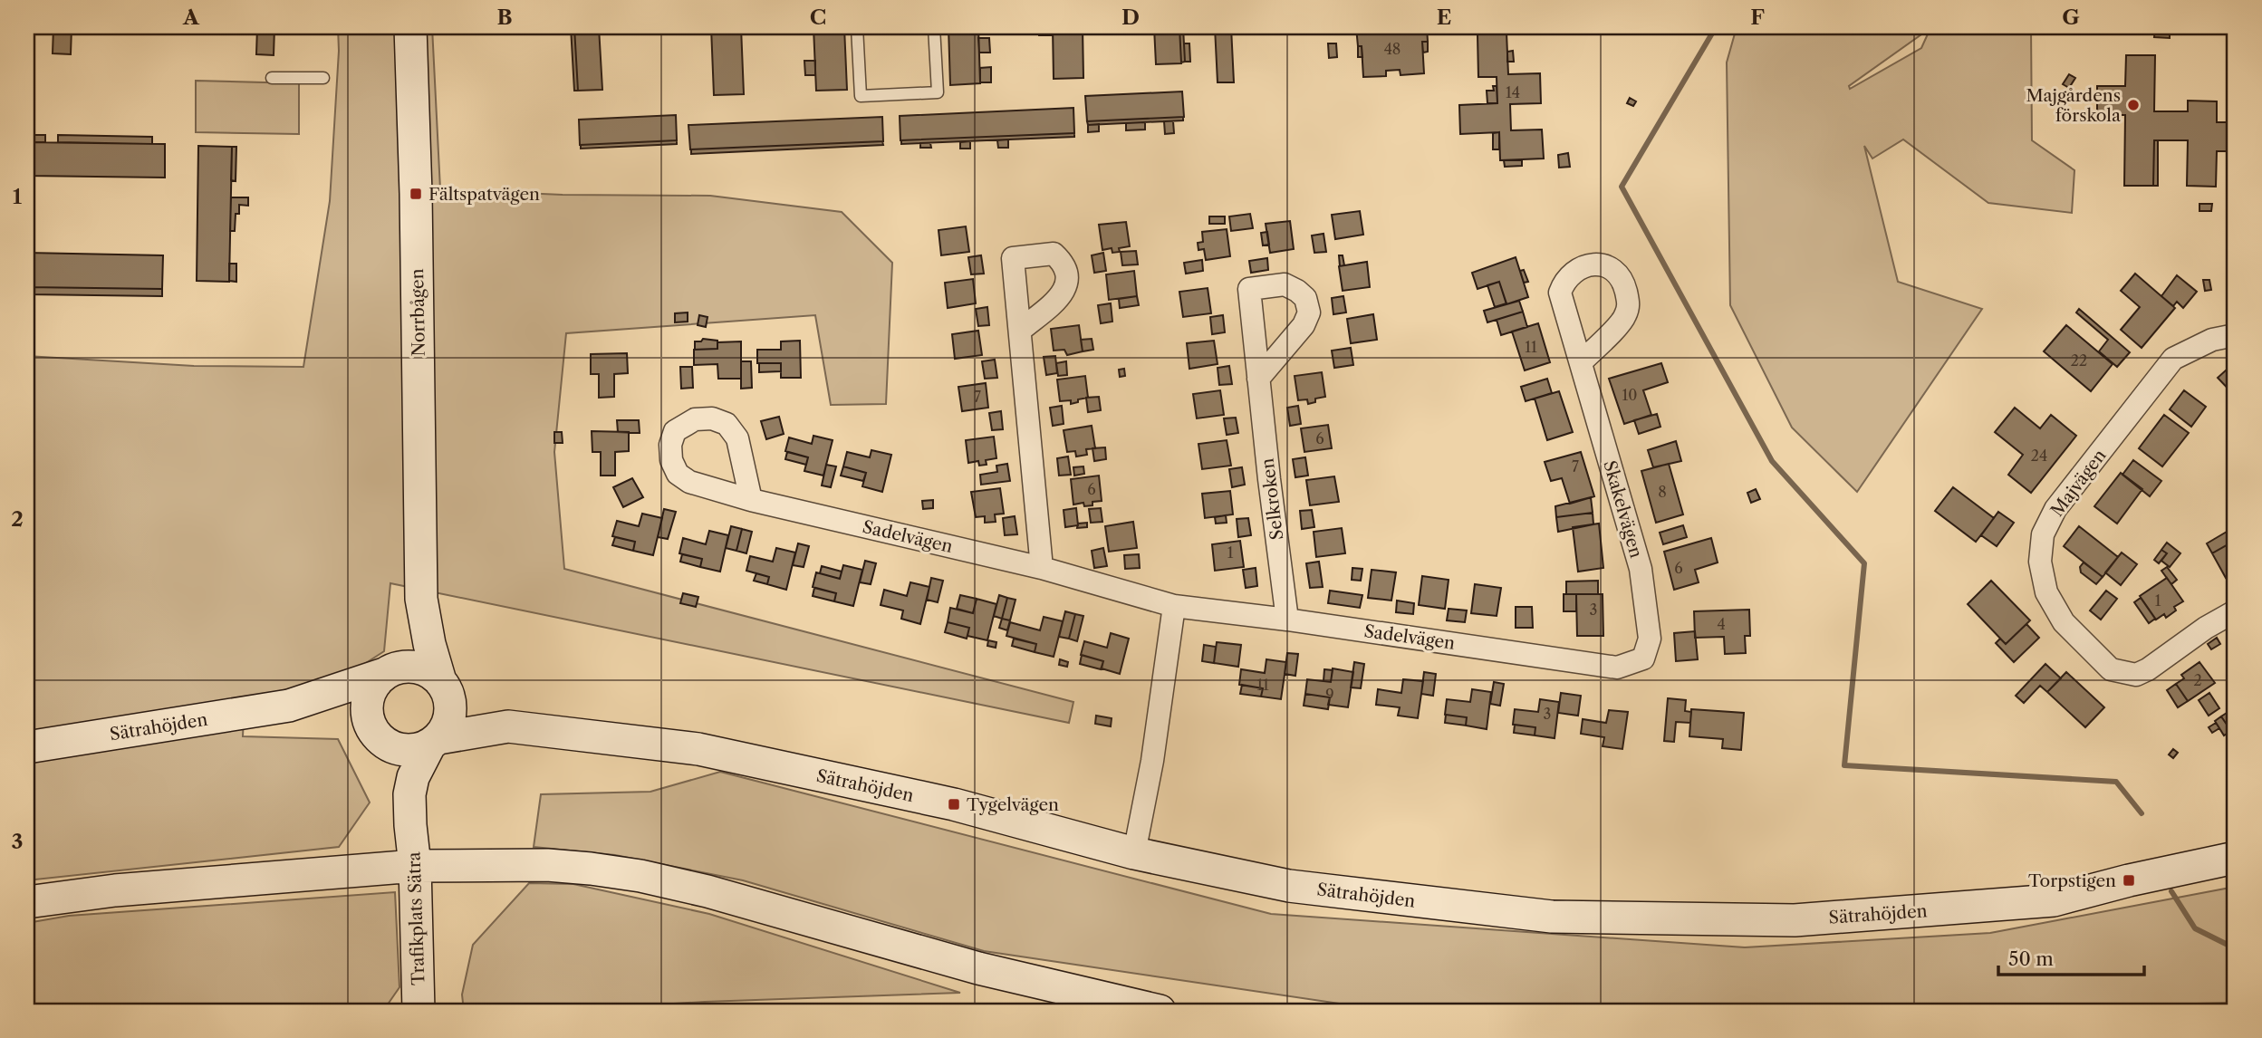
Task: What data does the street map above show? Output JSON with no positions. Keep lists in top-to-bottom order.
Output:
{
  "streets": {
    "street": [
      "Norrbågen",
      "Majvägen",
      "Selkroken",
      "Skakelvägen",
      "Sadelvägen",
      "Sätrahöjden",
      "Trafikplats Sätra"
    ]
  },
  "crossings": [
    ["Norrbågen", "Sätrahöjden"],
    ["Norrbågen", "Trafikplats Sätra"],
    ["Selkroken", "Sadelvägen"],
    ["Skakelvägen", "Sadelvägen"],
    ["Sätrahöjden", "Trafikplats Sätra"]
  ],
  "places": {
    "other": ["Majgårdens förskola"],
    "transit": ["Fältspatvägen", "Tygelvägen", "Torpstigen"]
  },
  "house_numbers": [
    "48",
    "14",
    "11",
    "22",
    "10",
    "7",
    "6",
    "24",
    "7",
    "6",
    "8",
    "1",
    "6",
    "1",
    "3",
    "4",
    "2",
    "11",
    "9",
    "3"
  ],
  "scale_bar": "50 m",
  "grid": {
    "columns": [
      "A",
      "B",
      "C",
      "D",
      "E",
      "F",
      "G"
    ],
    "rows": ["1", "2", "3"]
  }
}
